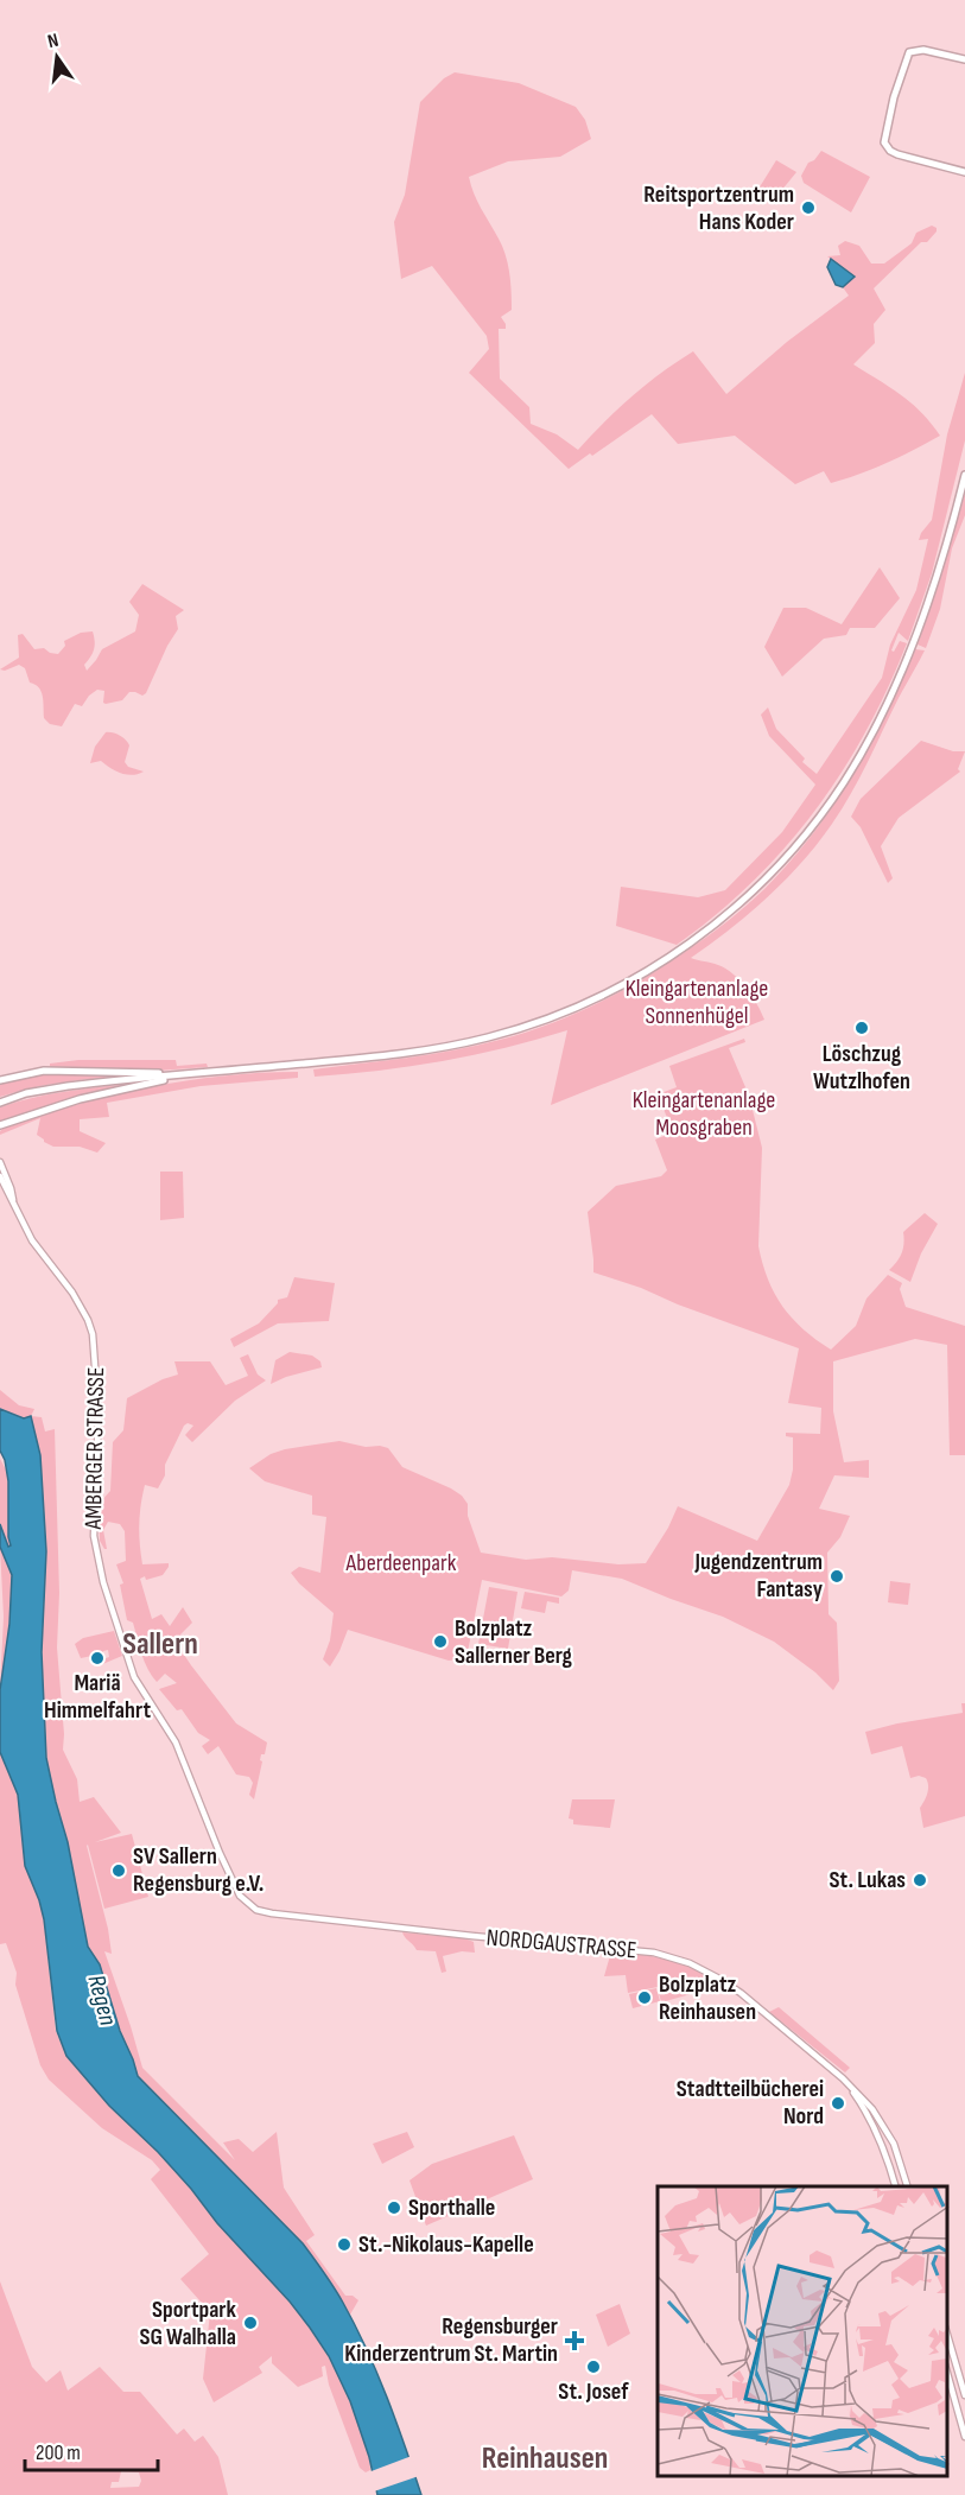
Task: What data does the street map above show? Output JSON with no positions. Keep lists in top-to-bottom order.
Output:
{
  "streets": {
    "main road": ["AMBERGER STRASSE", "NORDGAUSTRASSE"]
  },
  "crossings": [
    ["AMBERGER STRASSE", "NORDGAUSTRASSE"]
  ],
  "districts": ["Sallern", "Reinhausen"],
  "water": ["Regen"],
  "parks": ["Kleingartenanlage Sonnenhügel", "Kleingartenanlage Moosgraben", "Aberdeenpark"],
  "places": {
    "other": [
      "Reitsportzentrum Hans Koder",
      "Löschzug Wutzlhofen",
      "Jugendzentrum Fantasy",
      "Bolzplatz Sallerner Berg",
      "Mariä Himmelfahrt",
      "SV Sallern Regensburg e.V.",
      "St. Lukas",
      "Bolzplatz Reinhausen",
      "Stadtteilbücherei Nord",
      "Sporthalle",
      "St.-Nikolaus-Kapelle",
      "Sportpark SG Walhalla",
      "St. Josef"
    ],
    "health": ["Regensburger Kinderzentrum St. Martin"]
  },
  "scale_bar": "200 m",
  "north": "top"
}
